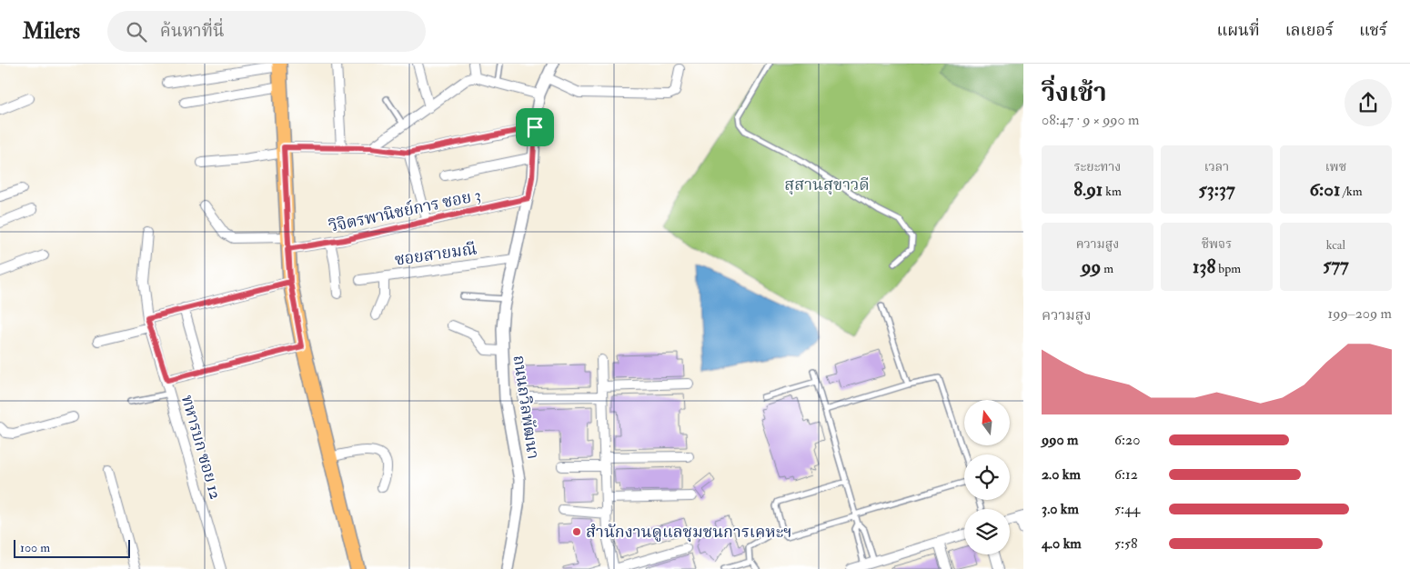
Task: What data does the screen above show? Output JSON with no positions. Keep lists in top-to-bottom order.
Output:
{
  "streets": {
    "street": [
      "วิจิตรพานิชย์การ ซอย 3",
      "ซอยสายมณี",
      "ถนนถวิลพัฒนา",
      "ทหารบก ซอย 12"
    ]
  },
  "crossings": [
    ["วิจิตรพานิชย์การ ซอย 3", "ถนนถวิลพัฒนา"],
    ["ซอยสายมณี", "ถนนถวิลพัฒนา"]
  ],
  "parks": ["สุสานสุขาวดี"],
  "places": ["สำนักงานดูแลชุมชนการเคหะฯ"],
  "scale_bar": "100 m",
  "north": "top",
  "page": {
    "header": "Milers",
    "search": "ค้นหาที่นี่",
    "nav": ["แผนที่", "เลเยอร์", "แชร์"],
    "heading": ["วิ่งเช้า", "08:47 · 9 × 990 m"],
    "stats": [
      ["ระยะทาง", "8.91 km"],
      ["เวลา", "53:37"],
      ["เพซ", "6:01 /km"],
      ["ความสูง", "99 m"],
      ["ชีพจร", "138 bpm"],
      ["kcal", "577"]
    ],
    "chart": ["ความสูง", "199–209 m"],
    "list": [
      {
        "name": "990 m",
        "note": "6:20"
      },
      {
        "name": "2.0 km",
        "note": "6:12"
      },
      {
        "name": "3.0 km",
        "note": "5:44"
      },
      {
        "name": "4.0 km",
        "note": "5:58"
      }
    ],
    "scale": "100 m"
  }
}
